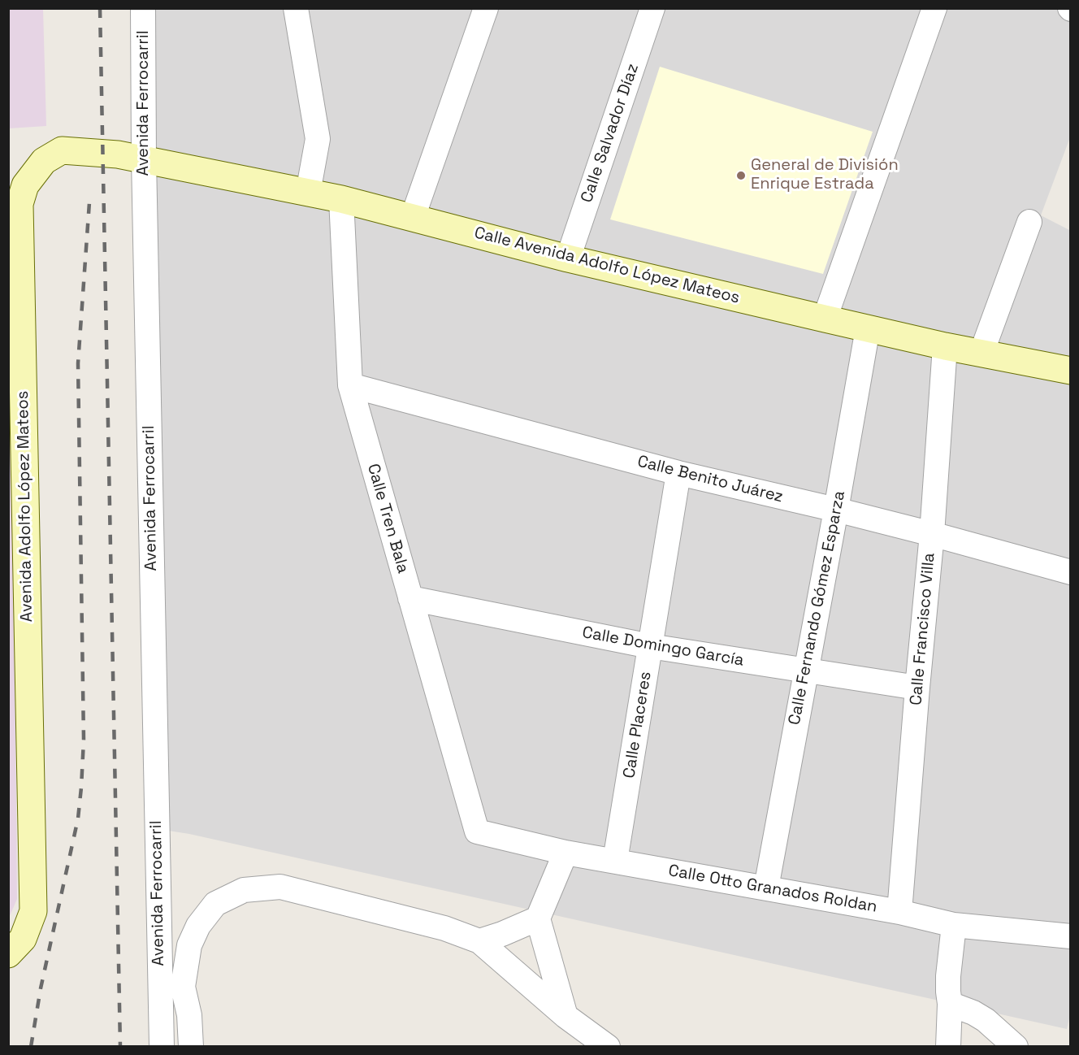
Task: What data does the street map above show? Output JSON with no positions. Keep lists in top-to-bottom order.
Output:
{
  "streets": {
    "street": [
      "Avenida Ferrocarril",
      "Calle Salvador Díaz",
      "Calle Avenida Adolfo López Mateos",
      "Calle Benito Juárez",
      "Avenida Adolfo López Mateos",
      "Calle Tren Bala",
      "Calle Fernando Gómez Esparza",
      "Calle Francisco Villa",
      "Calle Domingo García",
      "Calle Placeres",
      "Calle Otto Granados Roldan"
    ]
  },
  "crossings": [
    ["Avenida Ferrocarril", "Calle Avenida Adolfo López Mateos"],
    ["Avenida Ferrocarril", "Avenida Adolfo López Mateos"],
    ["Calle Salvador Díaz", "Calle Avenida Adolfo López Mateos"],
    ["Calle Avenida Adolfo López Mateos", "Avenida Adolfo López Mateos"],
    ["Calle Avenida Adolfo López Mateos", "Calle Tren Bala"],
    ["Calle Avenida Adolfo López Mateos", "Calle Fernando Gómez Esparza"],
    ["Calle Avenida Adolfo López Mateos", "Calle Francisco Villa"],
    ["Calle Benito Juárez", "Calle Tren Bala"],
    ["Calle Benito Juárez", "Calle Fernando Gómez Esparza"],
    ["Calle Benito Juárez", "Calle Francisco Villa"],
    ["Calle Benito Juárez", "Calle Placeres"],
    ["Calle Tren Bala", "Calle Domingo García"],
    ["Calle Tren Bala", "Calle Otto Granados Roldan"],
    ["Calle Fernando Gómez Esparza", "Calle Domingo García"],
    ["Calle Fernando Gómez Esparza", "Calle Otto Granados Roldan"],
    ["Calle Francisco Villa", "Calle Domingo García"],
    ["Calle Francisco Villa", "Calle Otto Granados Roldan"],
    ["Calle Domingo García", "Calle Placeres"],
    ["Calle Placeres", "Calle Otto Granados Roldan"]
  ],
  "places": ["General de División Enrique Estrada"]
}
